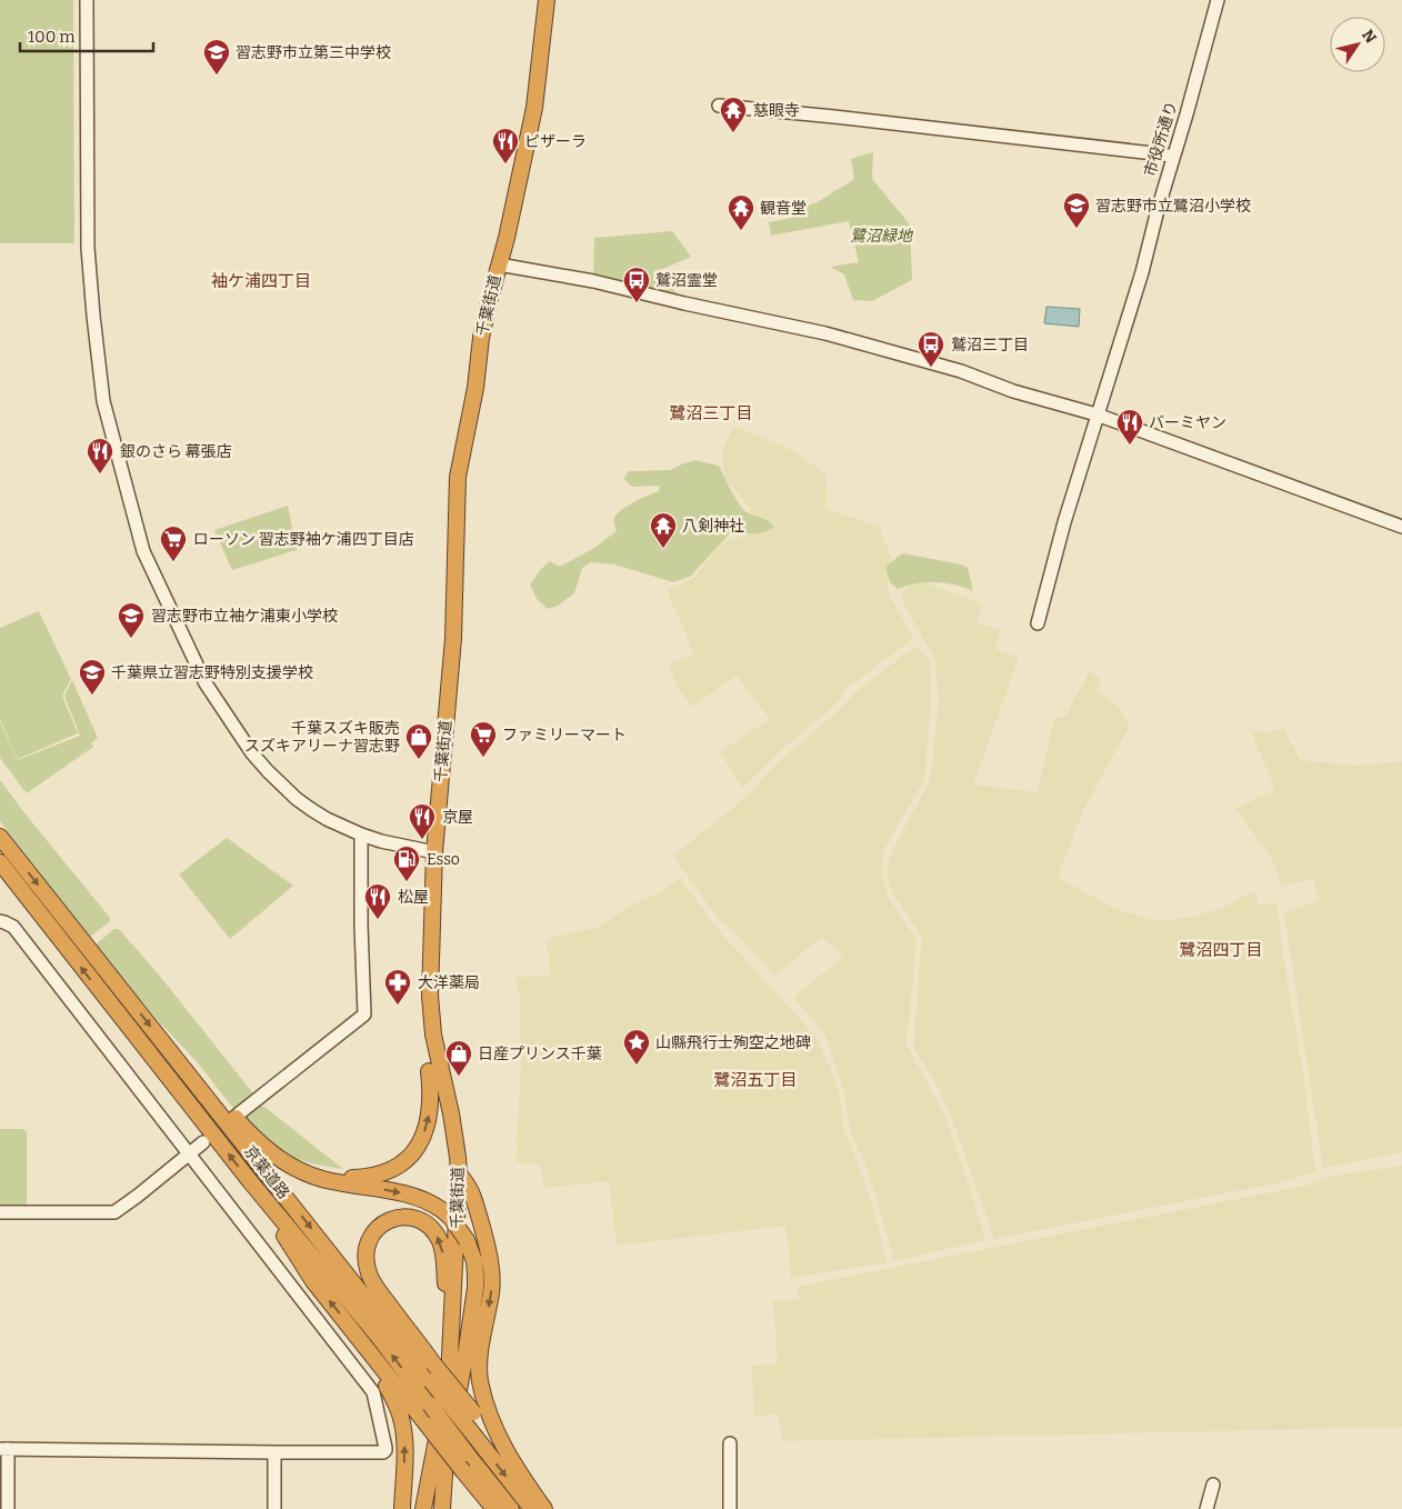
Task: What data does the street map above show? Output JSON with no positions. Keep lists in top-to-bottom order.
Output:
{
  "streets": {
    "highway": ["千葉街道", "京葉道路"],
    "street": ["市役所通り"]
  },
  "districts": [
    "袖ケ浦四丁目",
    "鷺沼三丁目",
    "鷺沼四丁目",
    "鷺沼五丁目"
  ],
  "parks": ["鷺沼緑地"],
  "places": {
    "school or university": [
      "習志野市立第三中学校",
      "習志野市立鷺沼小学校",
      "習志野市立袖ケ浦東小学校",
      "千葉県立習志野特別支援学校"
    ],
    "temple": ["慈眼寺", "観音堂", "八剣神社"],
    "restaurant": [
      "ピザーラ",
      "バーミヤン",
      "銀のさら 幕張店",
      "京屋",
      "松屋"
    ],
    "bus stop": ["鷲沼霊堂", "鷲沼三丁目"],
    "supermarket": ["ローソン 習志野袖ケ浦四丁目店", "ファミリーマート"],
    "shop": ["千葉スズキ販売 スズキアリーナ習志野", "日産プリンス千葉"],
    "fuel station": ["Esso"],
    "pharmacy": ["大洋薬局"],
    "place": ["山縣飛行士殉空之地碑"]
  },
  "scale_bar": "100 m",
  "north": "top right"
}
